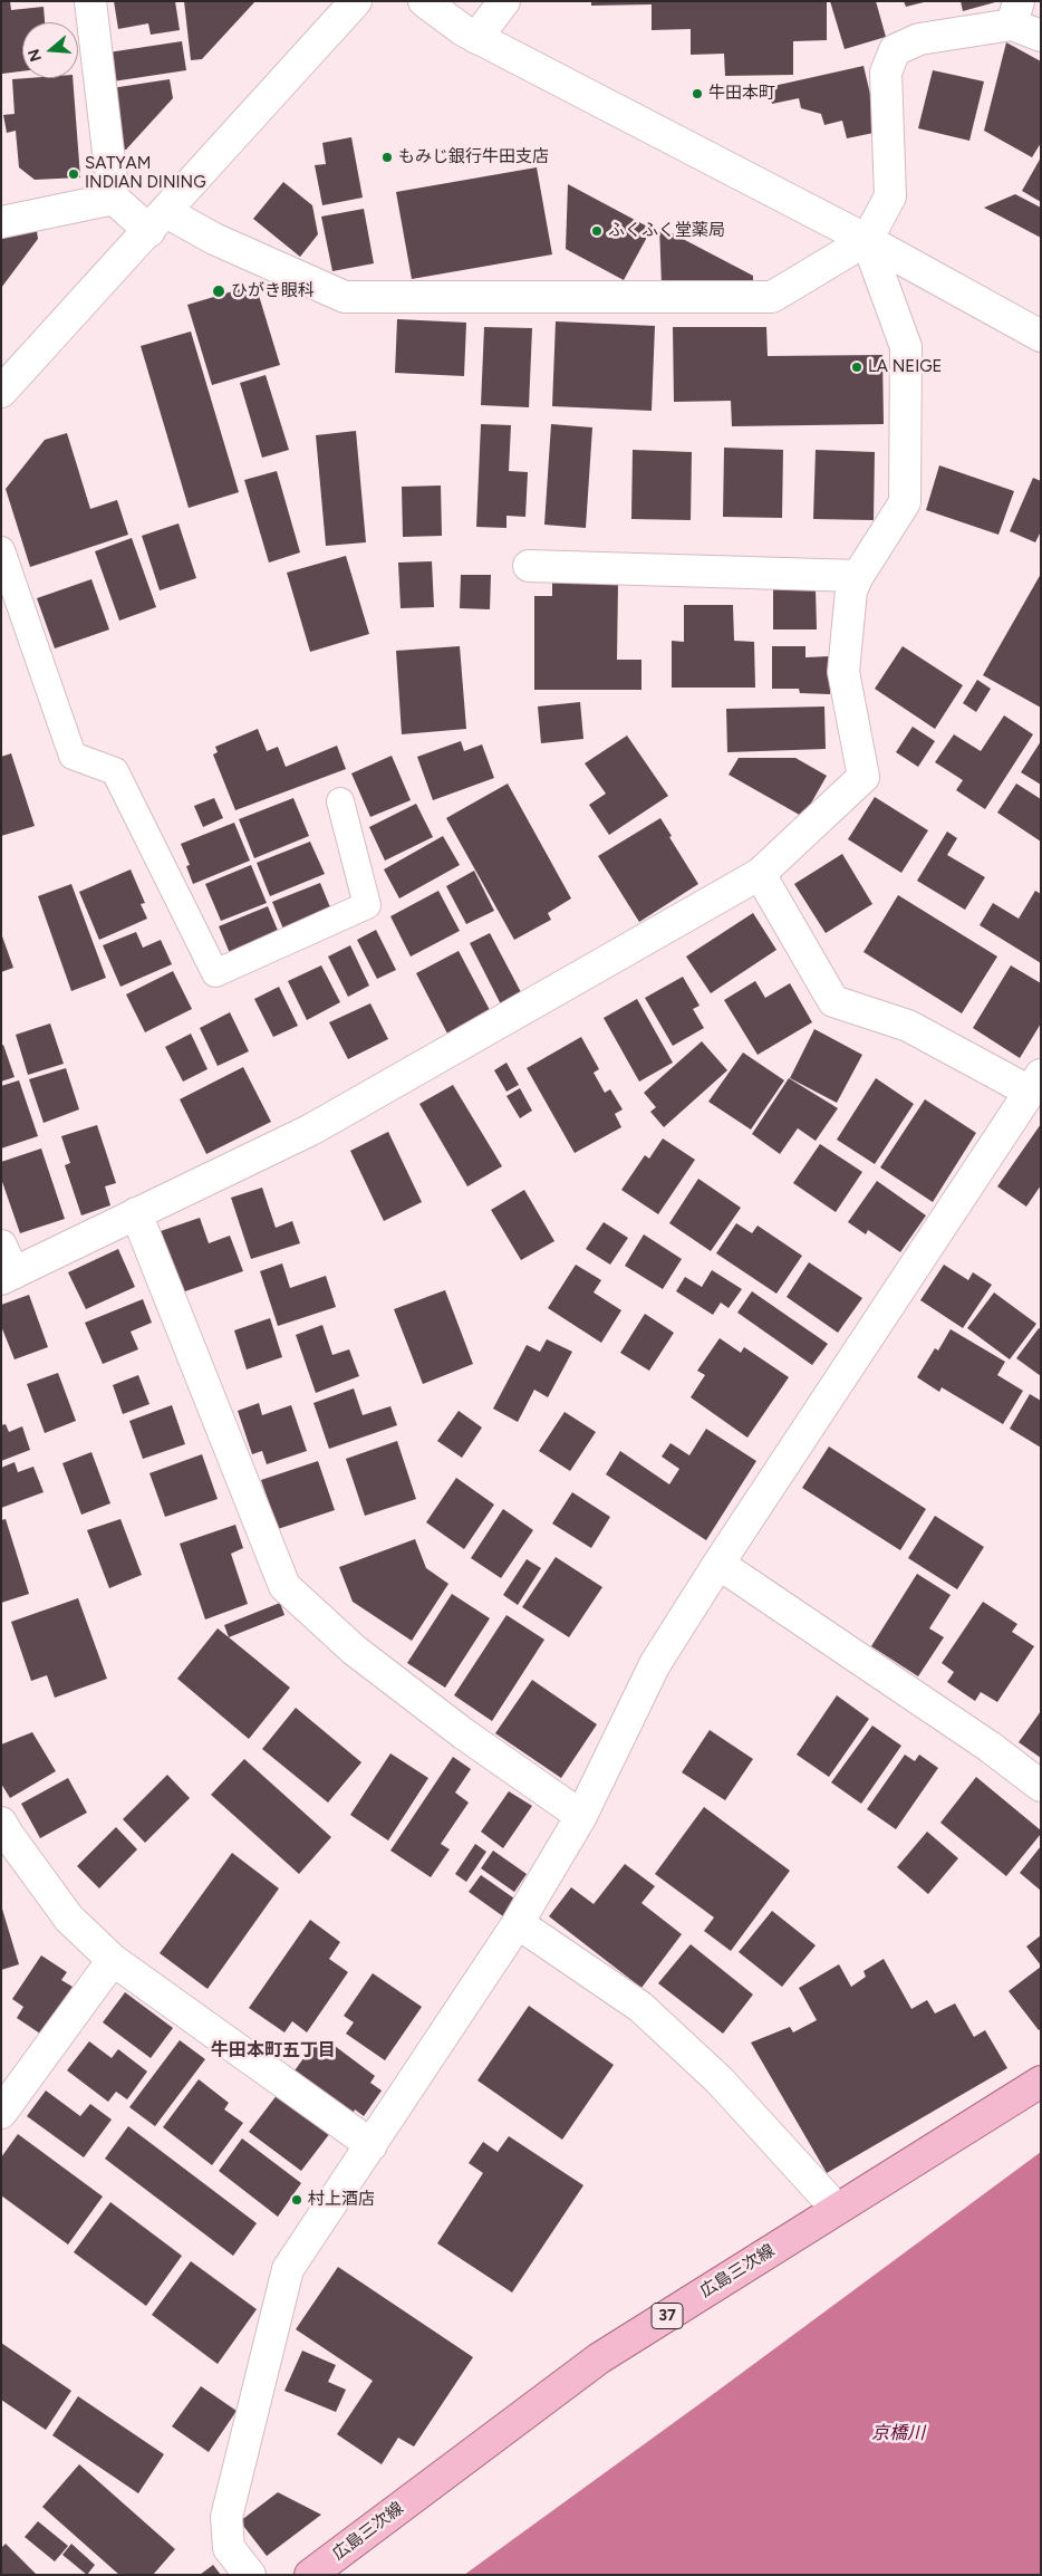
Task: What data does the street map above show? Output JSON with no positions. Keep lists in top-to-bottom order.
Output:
{
  "streets": {
    "main road": ["広島三次線", "37"]
  },
  "districts": ["牛田本町五丁目"],
  "water": ["京橋川"],
  "places": [
    "牛田本町",
    "もみじ銀行牛田支店",
    "SATYAM INDIAN DINING",
    "ふくふく堂薬局",
    "ひがき眼科",
    "LA NEIGE",
    "村上酒店"
  ],
  "north": "left"
}
